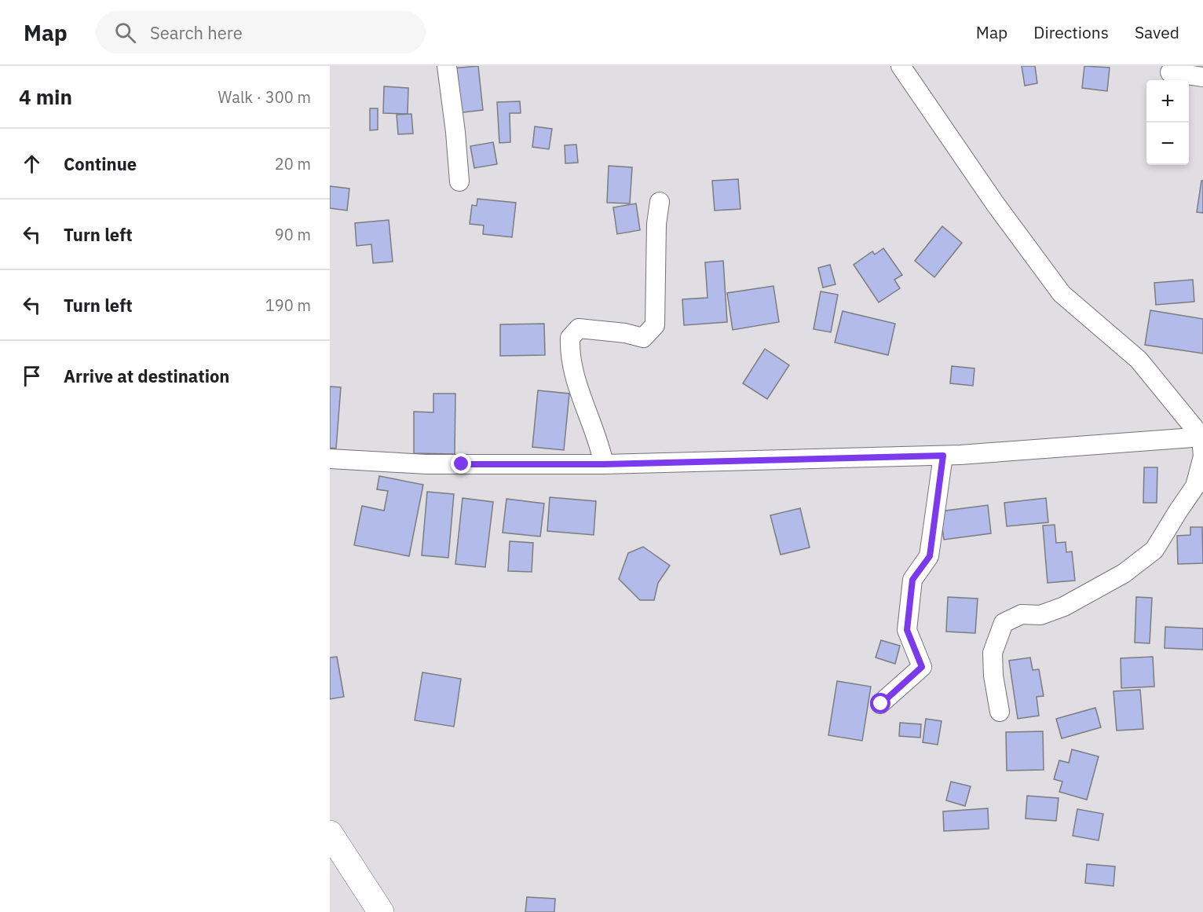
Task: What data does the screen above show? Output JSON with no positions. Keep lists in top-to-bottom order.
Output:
{
  "page": {
    "header": "Map",
    "search": "Search here",
    "nav": ["Map", "Directions", "Saved"],
    "heading": ["4 min", "Walk · 300 m"],
    "map_buttons": ["+", "−"],
    "list": [
      ["Continue", "20 m"],
      ["Turn left", "90 m"],
      ["Turn left", "190 m"],
      "Arrive at destination"
    ]
  }
}
